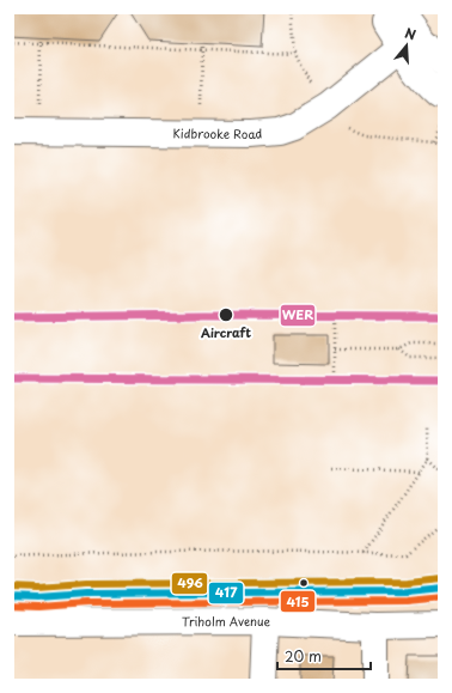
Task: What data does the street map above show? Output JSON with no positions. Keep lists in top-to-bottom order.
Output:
{
  "streets": {
    "street": ["Kidbrooke Road", "Triholm Avenue"]
  },
  "places": ["Aircraft"],
  "lines": [
    "transit line WER",
    "transit line 496",
    "transit line 417",
    "transit line 415"
  ],
  "scale_bar": "20 m",
  "north": "top"
}
